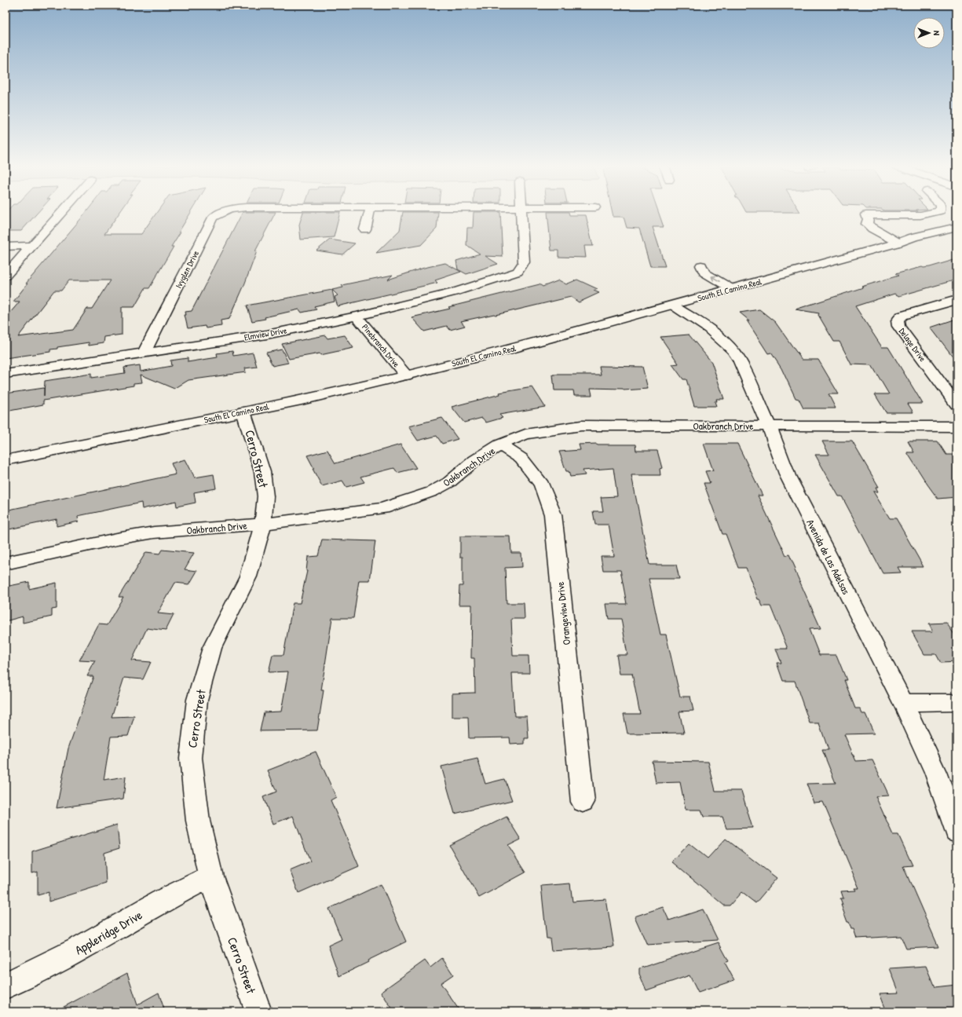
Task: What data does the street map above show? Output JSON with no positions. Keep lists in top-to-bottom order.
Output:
{
  "streets": {
    "main road": ["South El Camino Real"],
    "street": [
      "Ivyglen Drive",
      "Elmview Drive",
      "Delage Drive",
      "Pinebranch Drive",
      "Oakbranch Drive",
      "Cerro Street",
      "Avenida de Las Adelsas",
      "Orangeview Drive",
      "Appleridge Drive"
    ]
  },
  "crossings": [
    ["Ivyglen Drive", "Elmview Drive"],
    ["South El Camino Real", "Pinebranch Drive"],
    ["South El Camino Real", "Cerro Street"],
    ["South El Camino Real", "Avenida de Las Adelsas"],
    ["Elmview Drive", "Pinebranch Drive"],
    ["Oakbranch Drive", "Cerro Street"],
    ["Oakbranch Drive", "Avenida de Las Adelsas"],
    ["Oakbranch Drive", "Orangeview Drive"],
    ["Cerro Street", "Appleridge Drive"]
  ],
  "north": "right"
}
